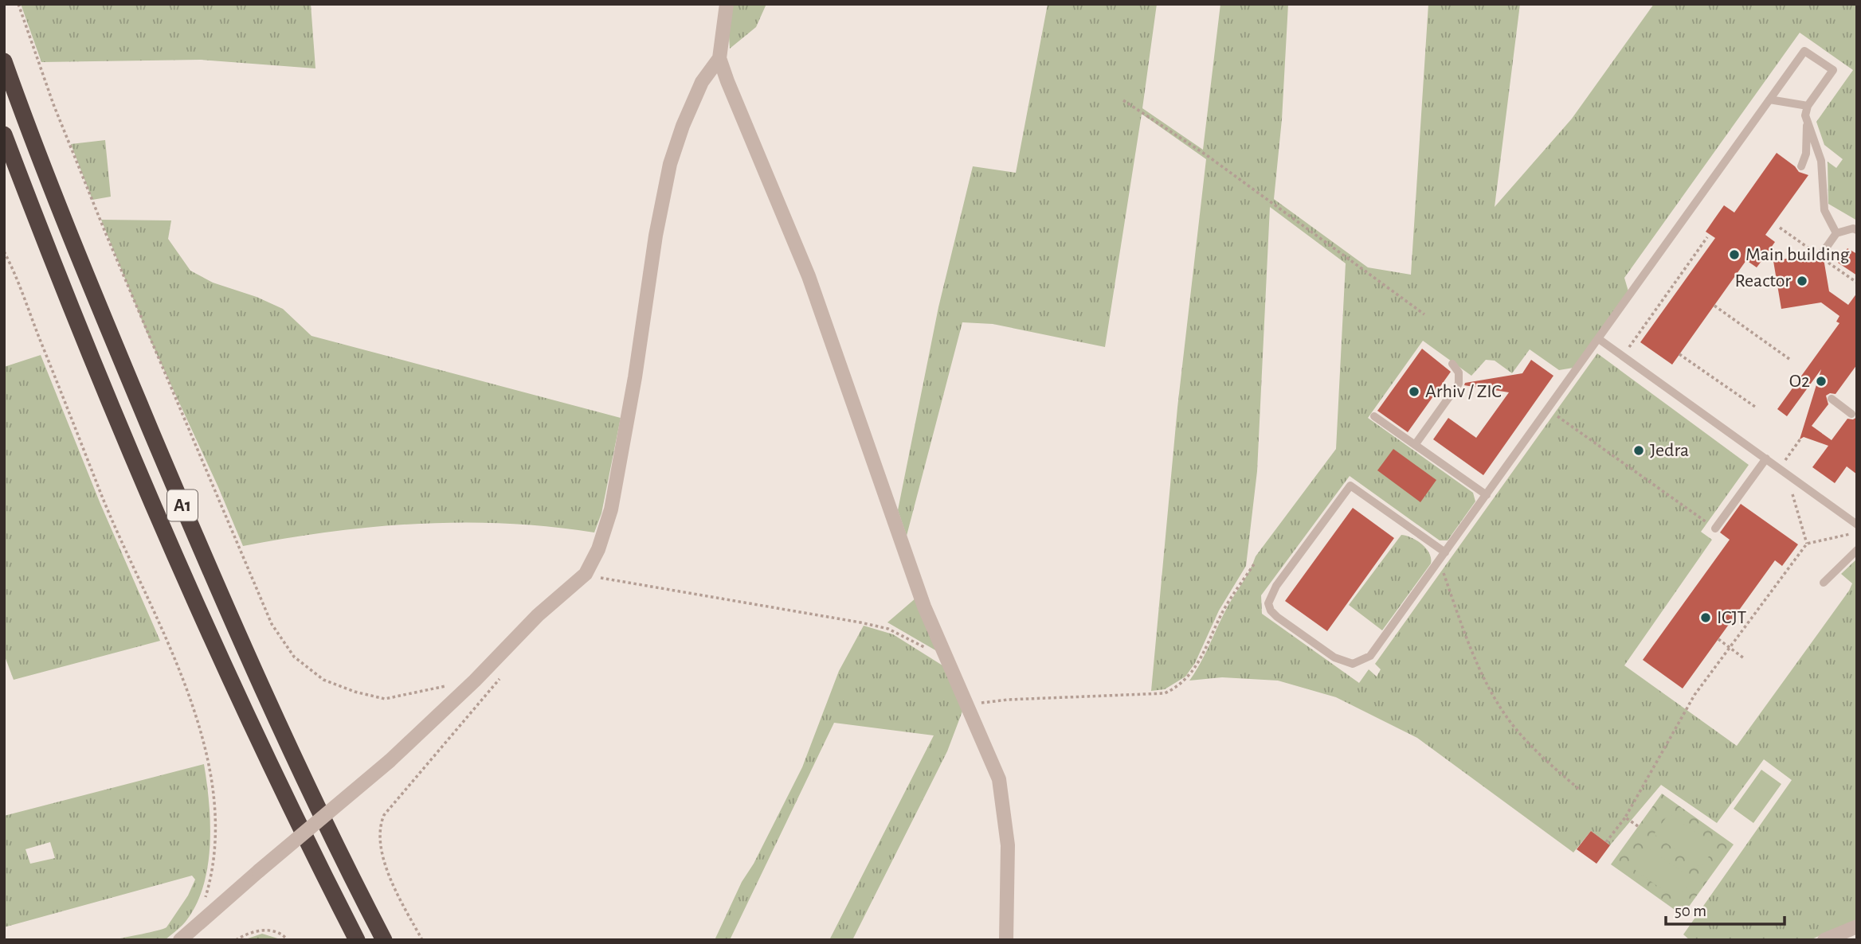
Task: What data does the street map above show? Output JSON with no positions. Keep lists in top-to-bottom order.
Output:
{
  "streets": {
    "highway": ["A1"]
  },
  "places": [
    "Main building",
    "Reactor",
    "O2",
    "Arhiv / ZIC",
    "Jedra",
    "ICJT"
  ],
  "scale_bar": "50 m"
}
